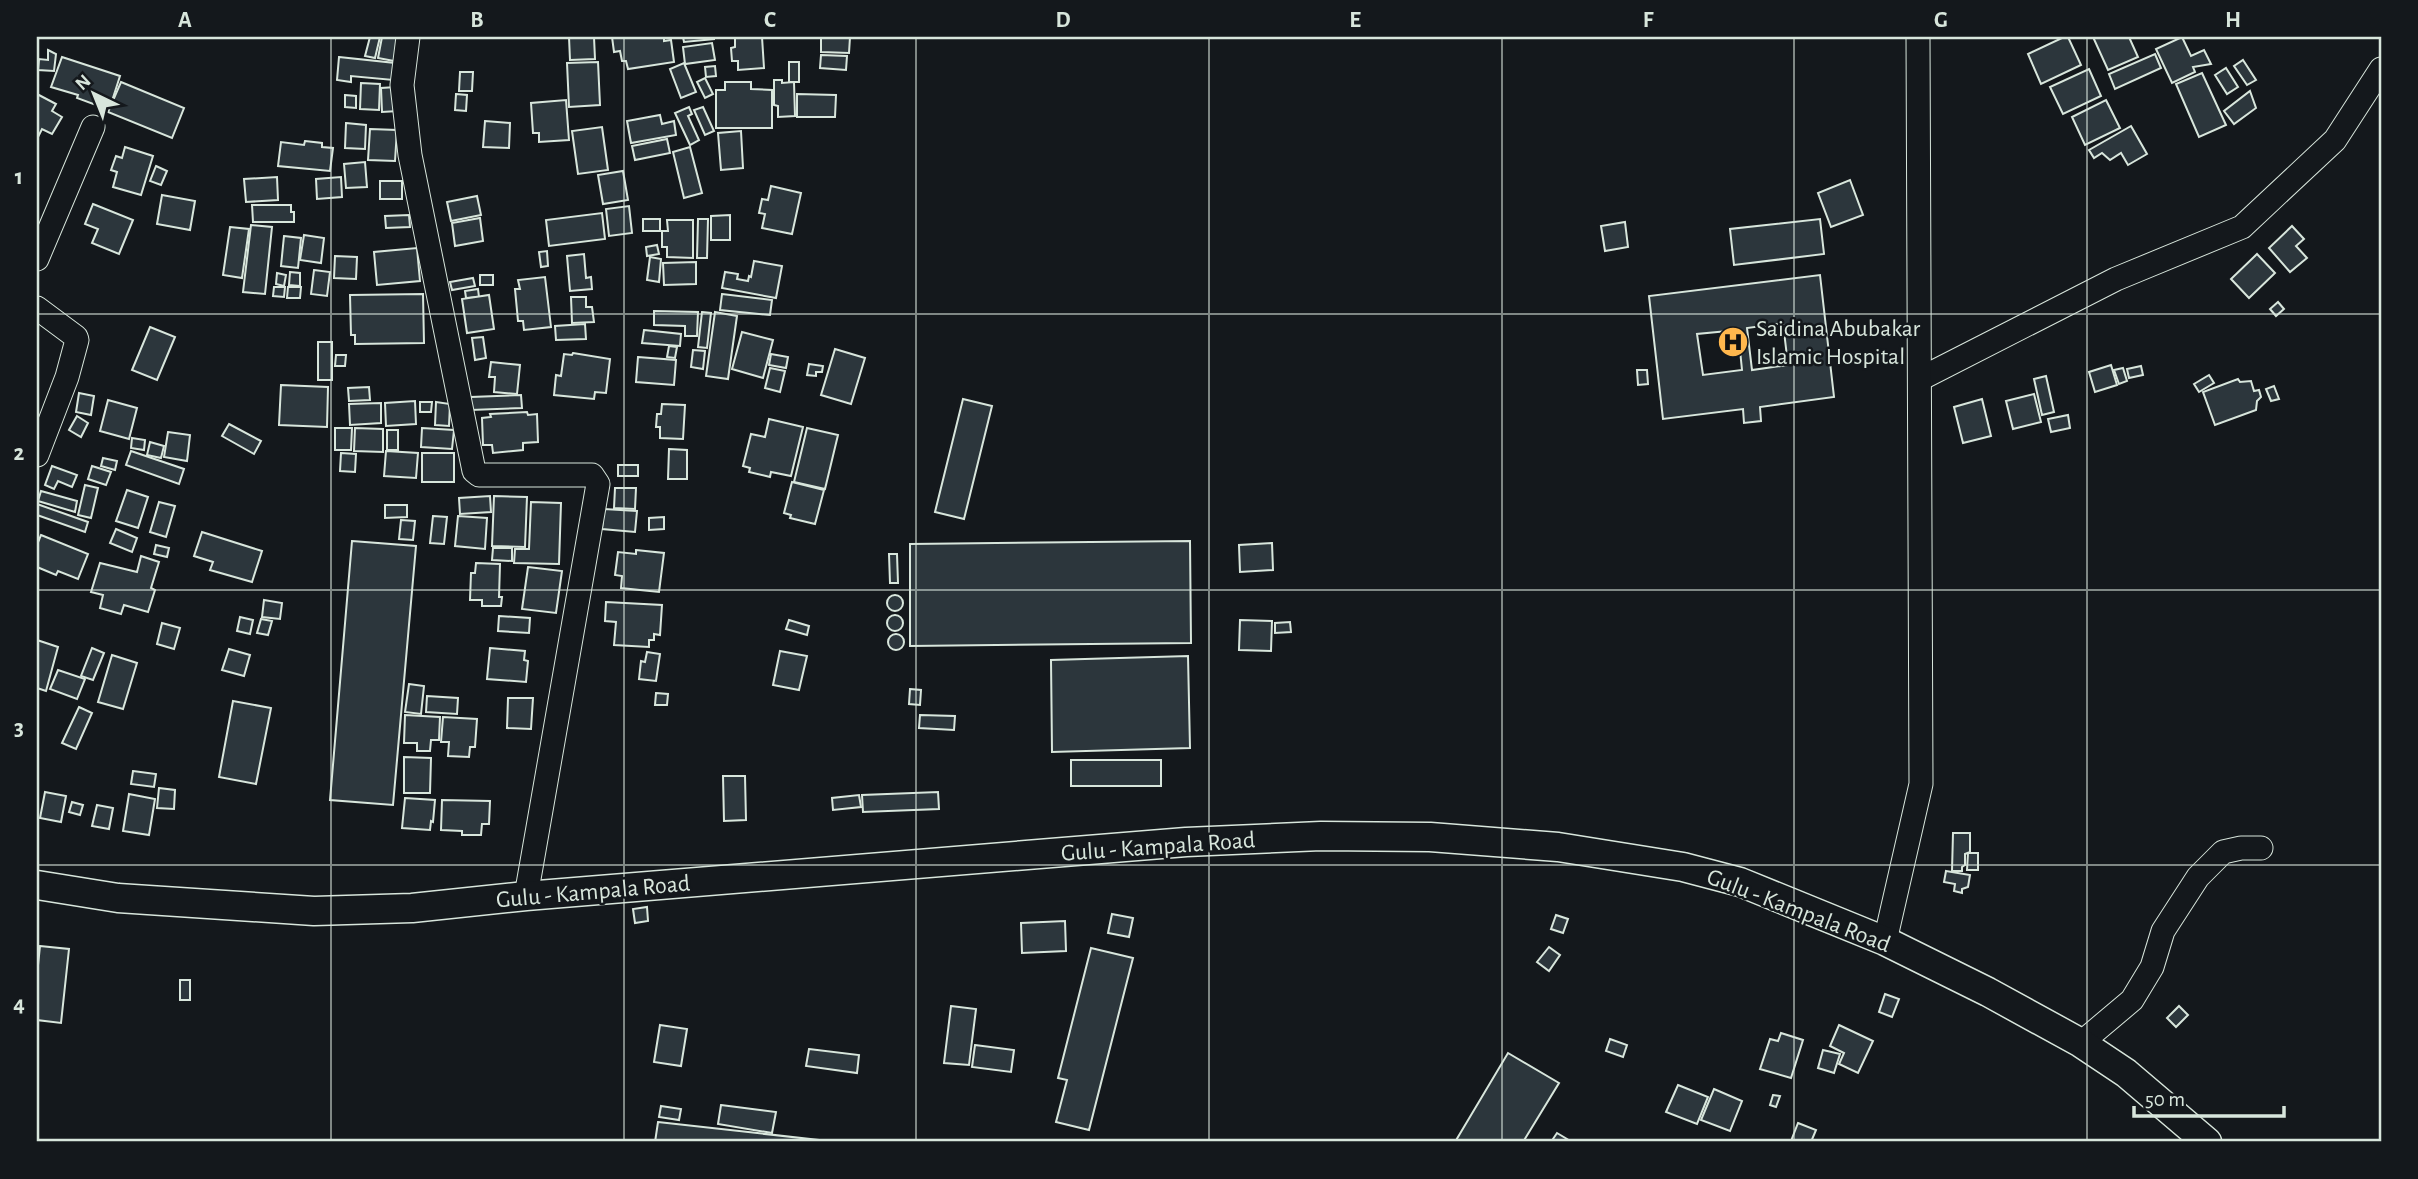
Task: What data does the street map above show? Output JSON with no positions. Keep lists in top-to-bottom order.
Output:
{
  "streets": {
    "main road": ["Gulu - Kampala Road"]
  },
  "places": {
    "hospital": ["Saidina Abubakar Islamic Hospital"]
  },
  "scale_bar": "50 m",
  "north": "top left",
  "grid": {
    "columns": [
      "A",
      "B",
      "C",
      "D",
      "E",
      "F",
      "G",
      "H"
    ],
    "rows": [
      "1",
      "2",
      "3",
      "4"
    ]
  }
}
